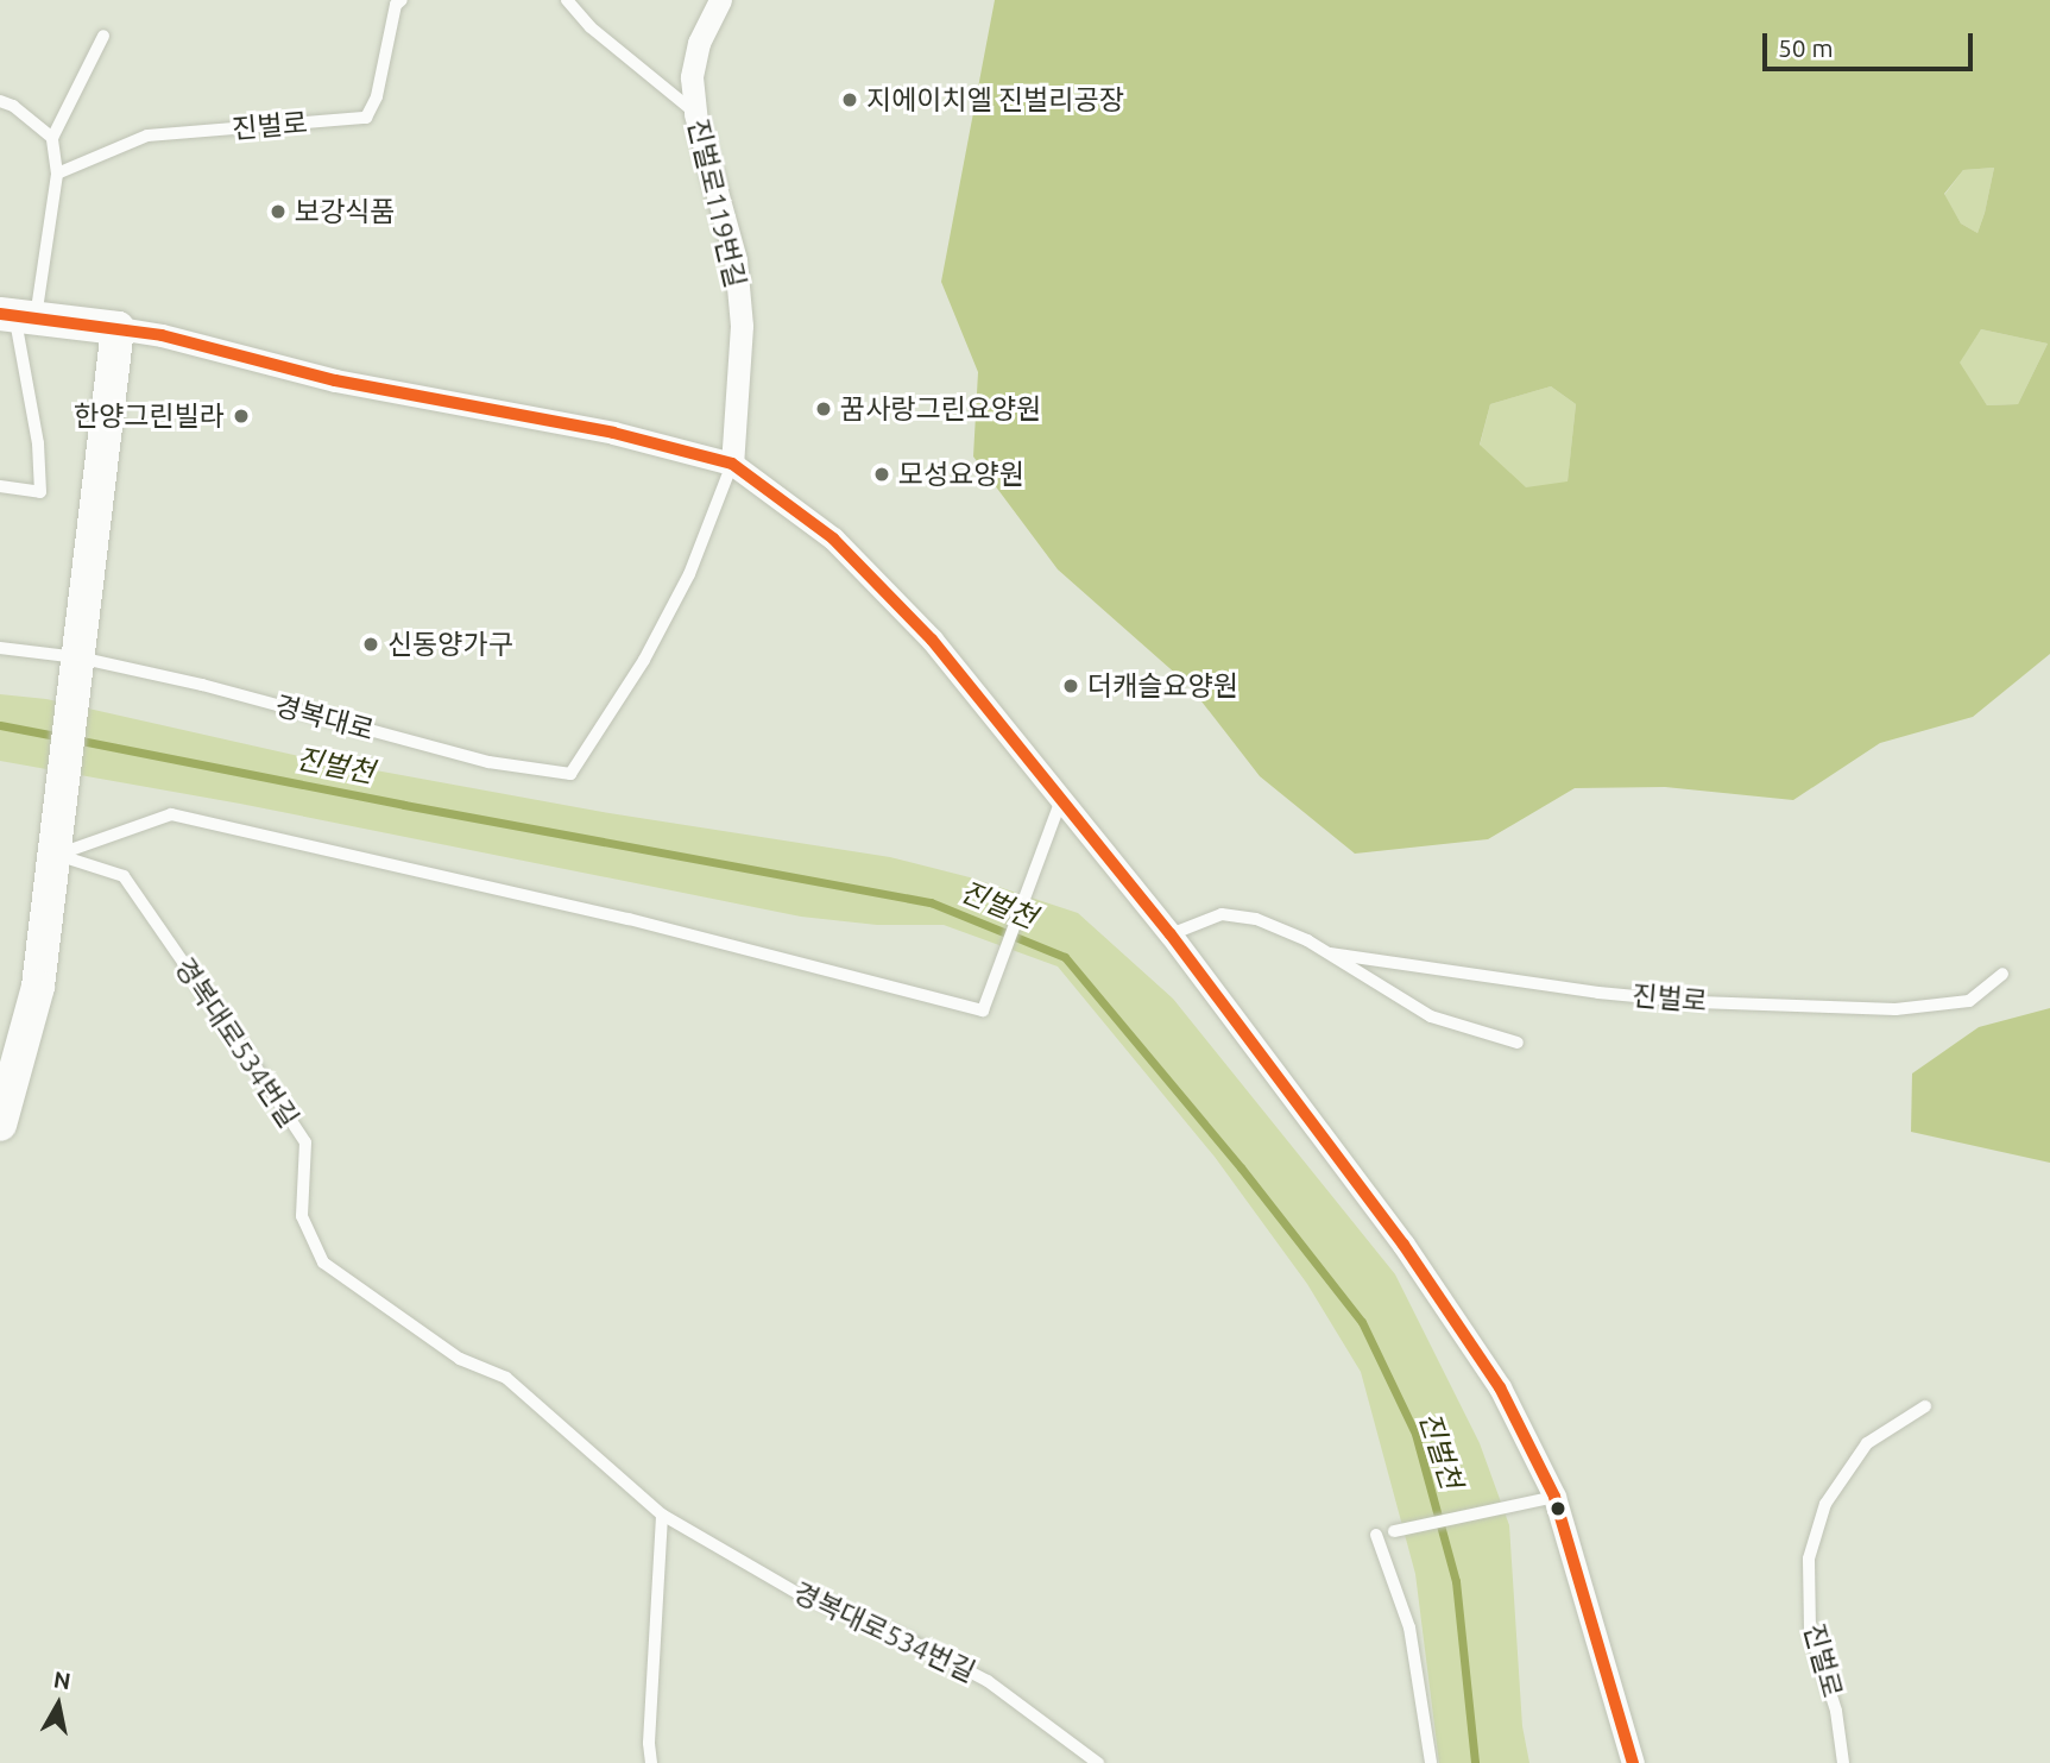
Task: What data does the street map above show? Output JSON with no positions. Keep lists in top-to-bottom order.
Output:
{
  "streets": {
    "street": ["진벌로119번길"],
    "lane": ["진벌로", "경복대로", "경복대로534번길"]
  },
  "crossings": [
    ["진벌로119번길", "경복대로"]
  ],
  "water": ["진벌천"],
  "places": [
    "지에이치엘 진벌리공장",
    "보강식품",
    "꿈사랑그린요양원",
    "한양그린빌라",
    "모성요양원",
    "신동양가구",
    "더캐슬요양원"
  ],
  "scale_bar": "50 m",
  "north": "top"
}
